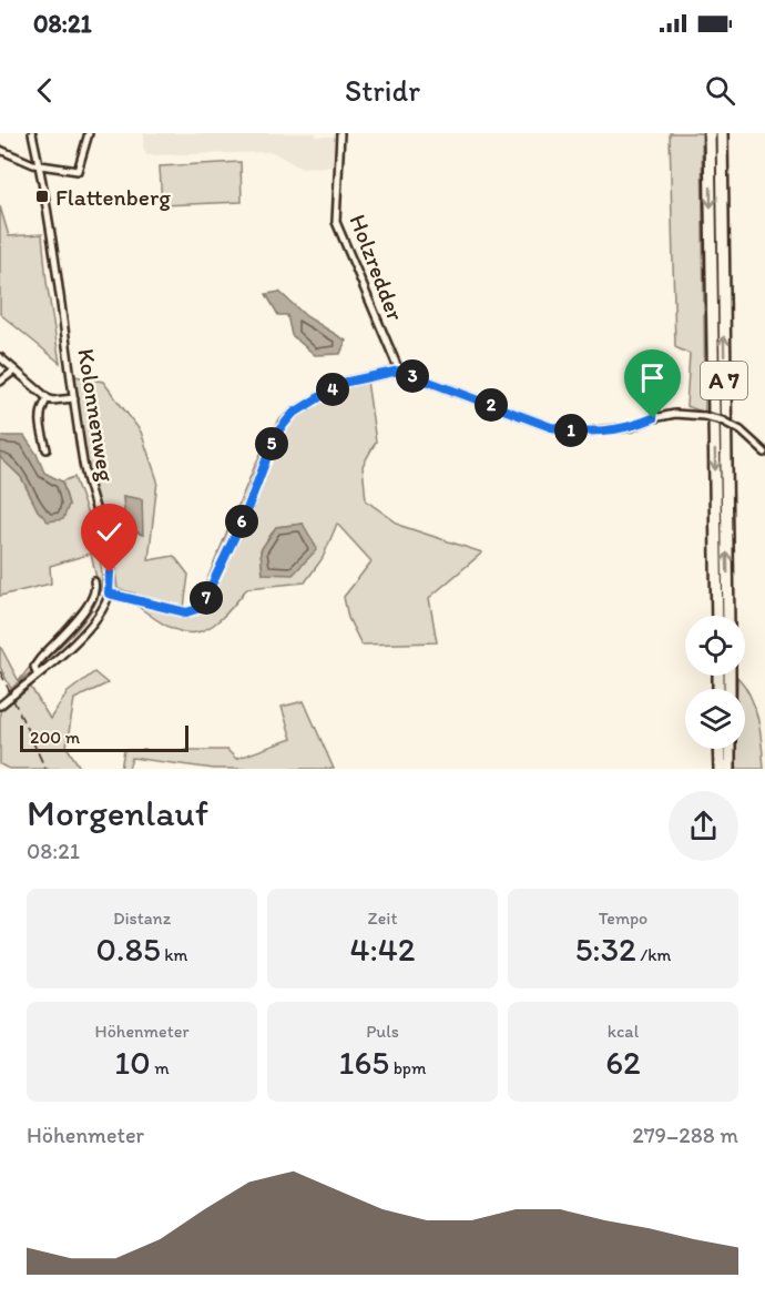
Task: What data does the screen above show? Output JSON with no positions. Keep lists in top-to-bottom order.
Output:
{
  "streets": {
    "highway": ["A 7"],
    "street": ["Holzredder", "Kolonnenweg"]
  },
  "places": {
    "transit": ["Flattenberg"]
  },
  "scale_bar": "200 m",
  "page": {
    "status": "08:21",
    "header": "Stridr",
    "pins": [
      "3",
      "4",
      "2",
      "1",
      "5",
      "6",
      "7"
    ],
    "scale": "200 m",
    "heading": ["Morgenlauf", "08:21"],
    "stats": [
      ["Distanz", "0.85 km"],
      ["Zeit", "4:42"],
      ["Tempo", "5:32 /km"],
      ["Höhenmeter", "10 m"],
      ["Puls", "165 bpm"],
      ["kcal", "62"]
    ],
    "chart": ["Höhenmeter", "279–288 m"]
  }
}
